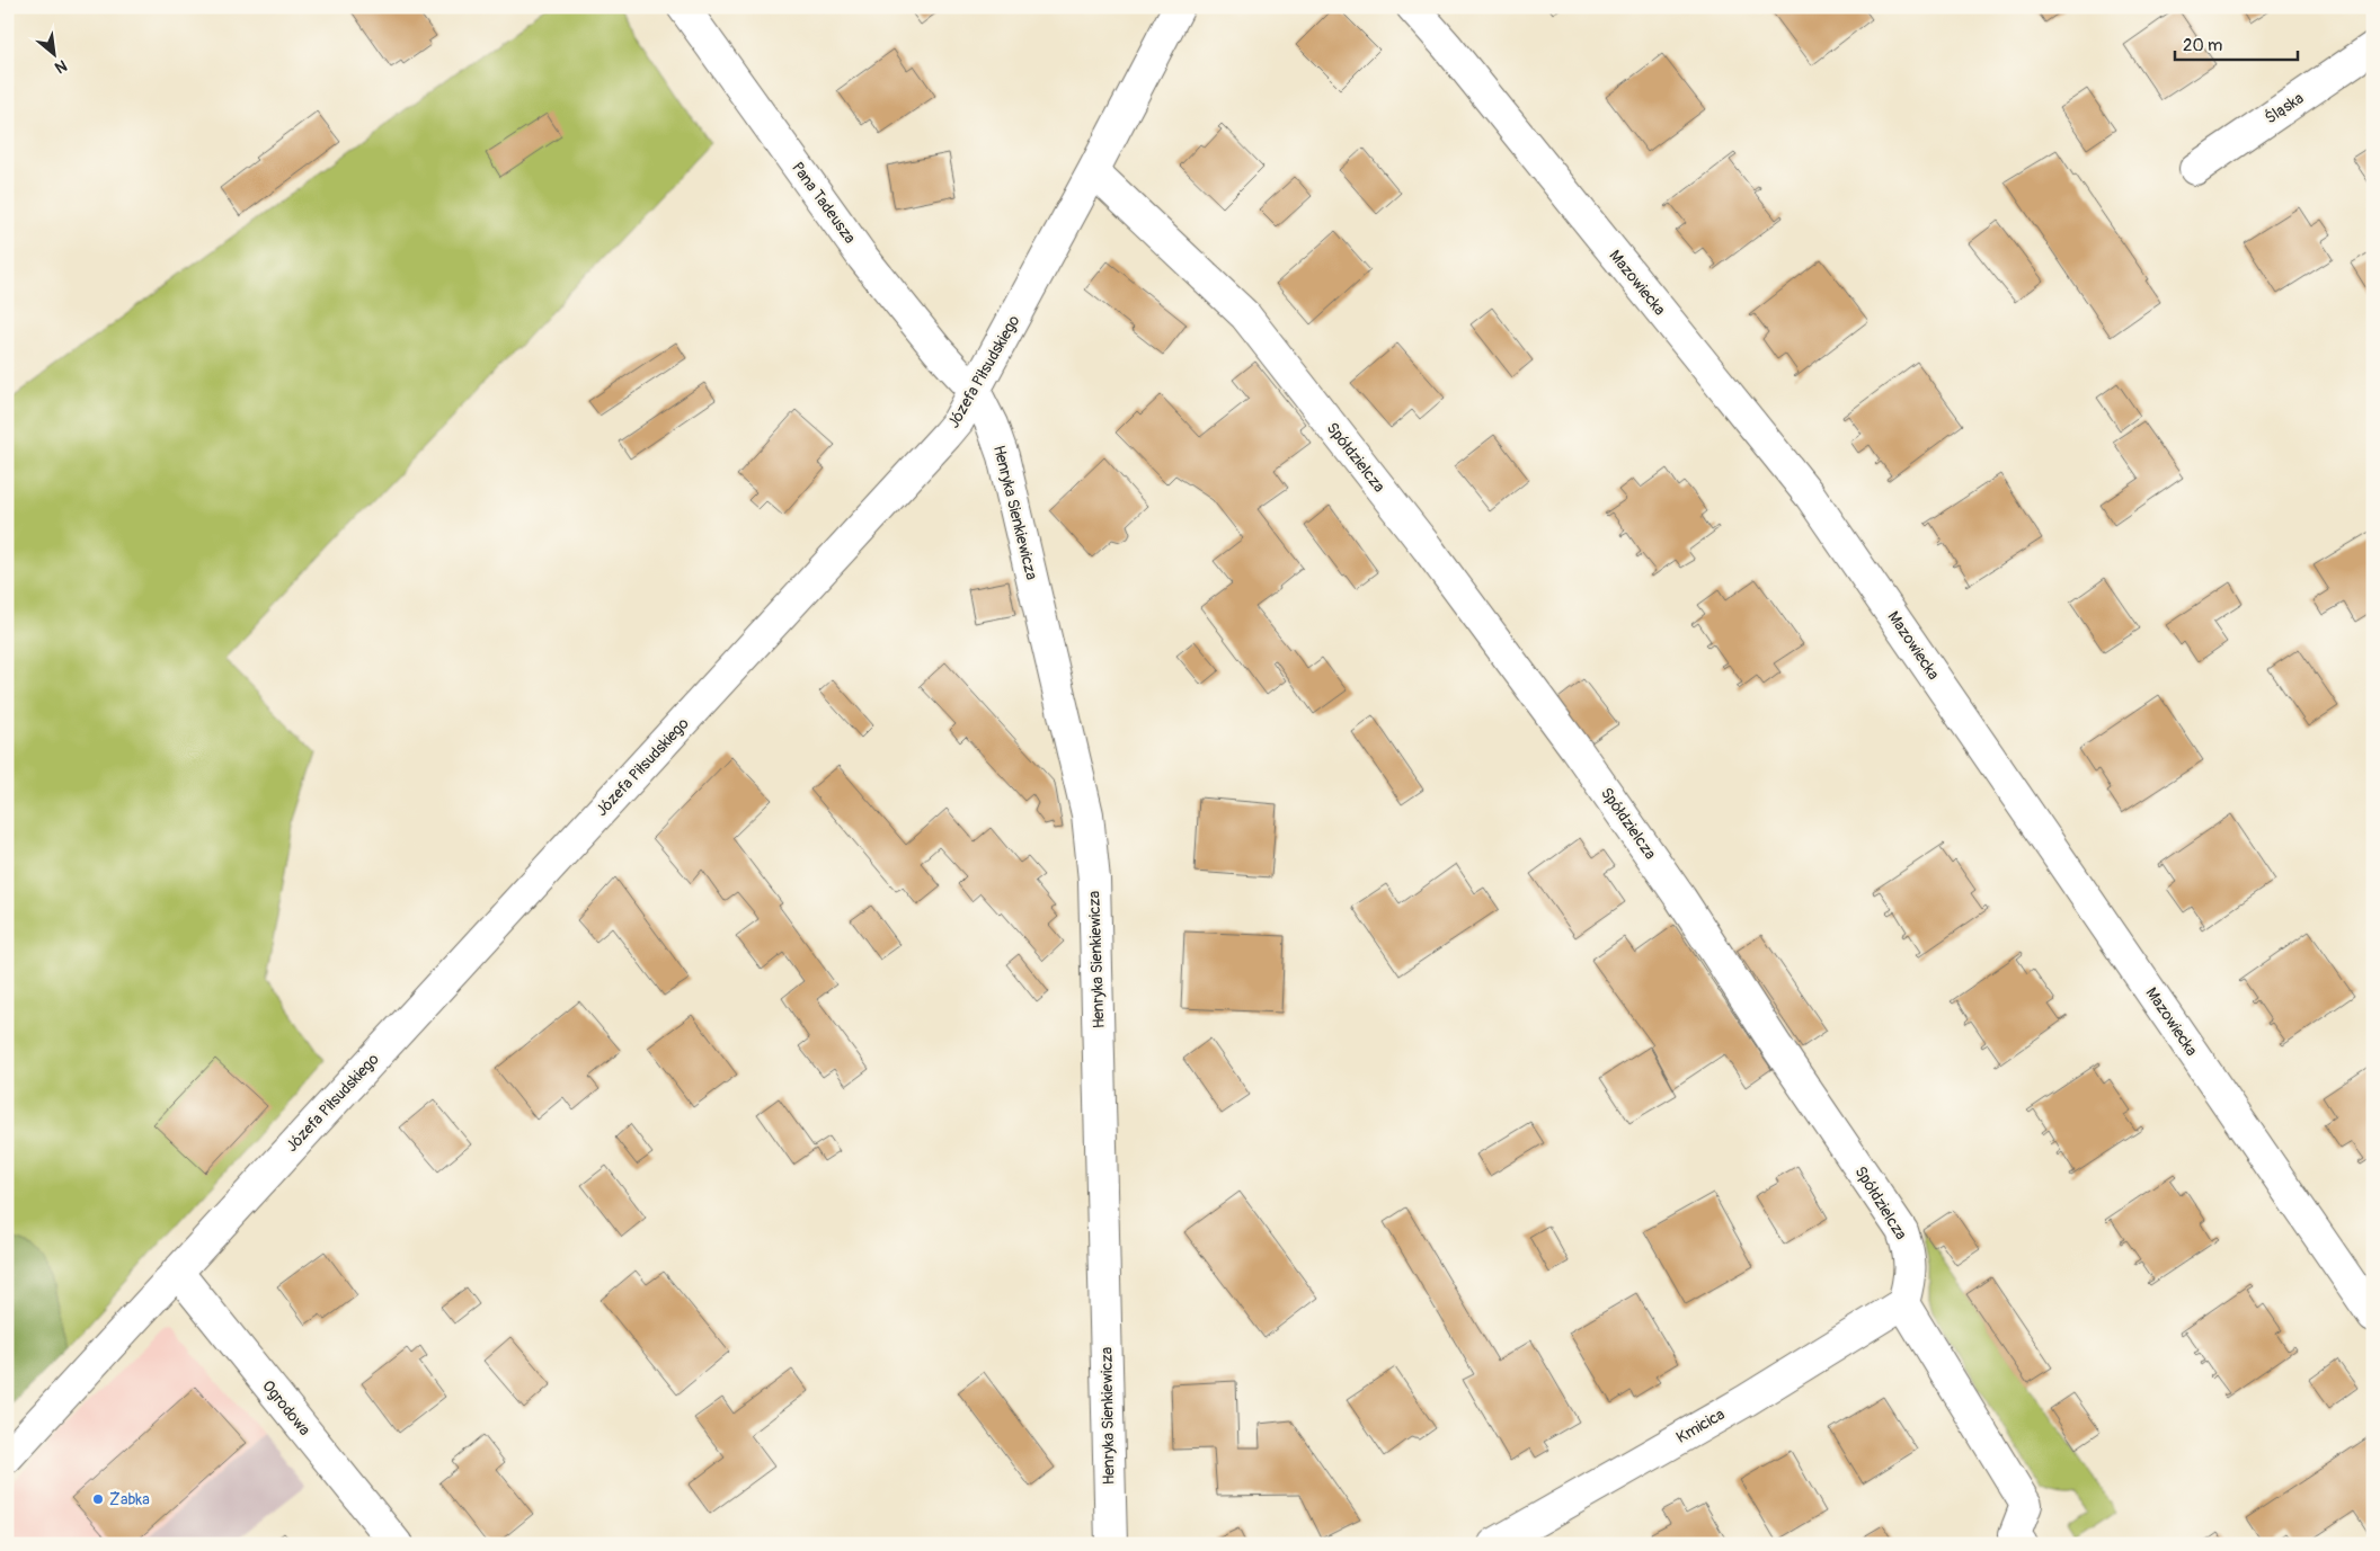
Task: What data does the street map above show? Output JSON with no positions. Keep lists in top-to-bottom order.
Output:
{
  "streets": {
    "street": [
      "Śląska",
      "Pana Tadeusza",
      "Mazowiecka",
      "Józefa Piłsudskiego",
      "Spółdzielcza",
      "Henryka Sienkiewicza",
      "Ogrodowa",
      "Kmicica"
    ]
  },
  "crossings": [
    ["Pana Tadeusza", "Józefa Piłsudskiego"],
    ["Pana Tadeusza", "Henryka Sienkiewicza"],
    ["Józefa Piłsudskiego", "Spółdzielcza"],
    ["Józefa Piłsudskiego", "Henryka Sienkiewicza"],
    ["Józefa Piłsudskiego", "Ogrodowa"],
    ["Spółdzielcza", "Kmicica"]
  ],
  "places": ["Żabka"],
  "scale_bar": "20 m",
  "north": "bottom right"
}
